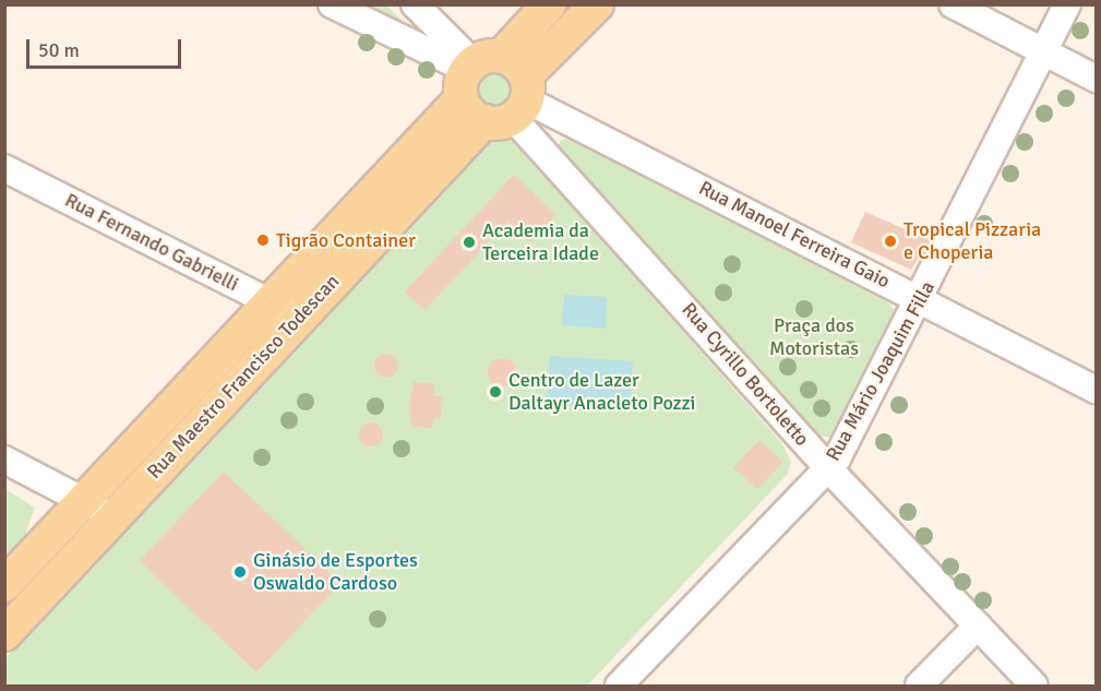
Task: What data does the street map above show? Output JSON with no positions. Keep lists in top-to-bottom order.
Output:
{
  "streets": {
    "main road": ["Rua Maestro Francisco Todescan"],
    "street": [
      "Rua Manoel Ferreira Gaio",
      "Rua Fernando Gabrielli",
      "Rua Mário Joaquim Filla",
      "Rua Cyrillo Bortoletto"
    ]
  },
  "crossings": [
    ["Rua Manoel Ferreira Gaio", "Rua Mário Joaquim Filla"],
    ["Rua Manoel Ferreira Gaio", "Rua Cyrillo Bortoletto"],
    ["Rua Manoel Ferreira Gaio", "Rua Maestro Francisco Todescan"],
    ["Rua Fernando Gabrielli", "Rua Maestro Francisco Todescan"],
    ["Rua Mário Joaquim Filla", "Rua Cyrillo Bortoletto"],
    ["Rua Cyrillo Bortoletto", "Rua Maestro Francisco Todescan"]
  ],
  "parks": ["Praça dos Motoristas"],
  "places": [
    "Tigrão Container",
    "Tropical Pizzaria e Choperia",
    "Academia da Terceira Idade",
    "Centro de Lazer Daltayr Anacleto Pozzi",
    "Ginásio de Esportes Oswaldo Cardoso"
  ],
  "scale_bar": "50 m"
}
